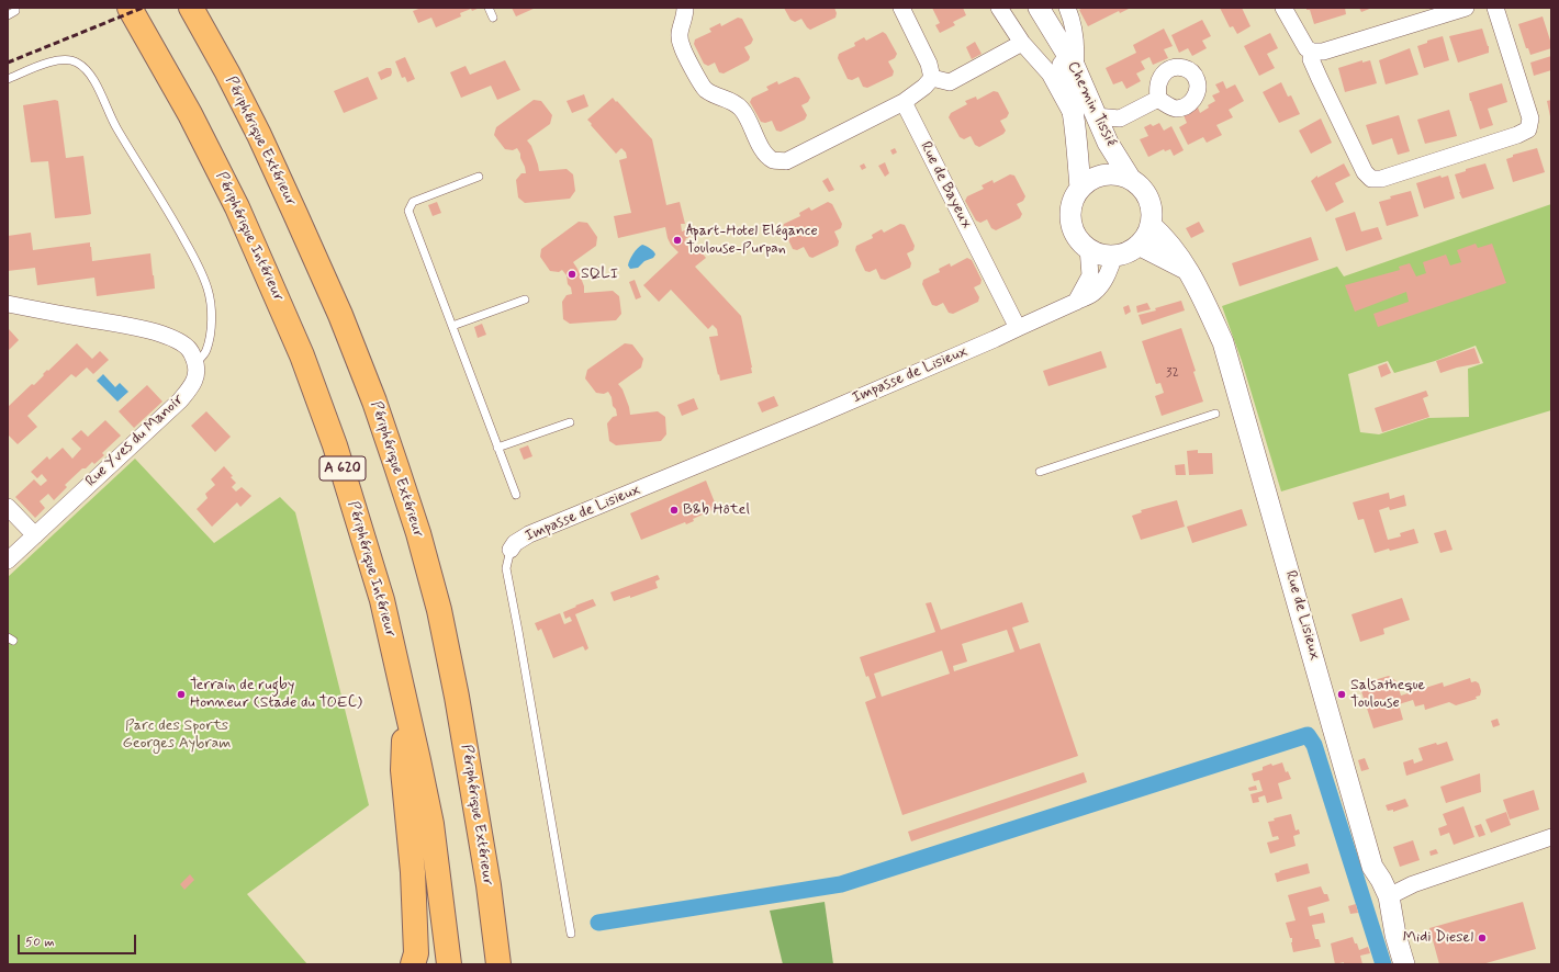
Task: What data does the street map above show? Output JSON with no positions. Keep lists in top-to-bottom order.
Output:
{
  "streets": {
    "highway": ["Périphérique Extérieur", "Périphérique Intérieur", "A 620"],
    "street": [
      "Chemin Tissié",
      "Rue de Bayeux",
      "Impasse de Lisieux",
      "Rue Yves du Manoir",
      "Rue de Lisieux"
    ]
  },
  "crossings": [
    ["Chemin Tissié", "Rue de Lisieux"],
    ["Rue de Bayeux", "Impasse de Lisieux"]
  ],
  "parks": ["Parc des Sports Georges Aybram"],
  "places": [
    "Apart-Hotel Elégance Toulouse-Purpan",
    "SQLI",
    "B&b Hôtel",
    "Terrain de rugby Honneur (Stade du TOEC)",
    "Salsatheque Toulouse",
    "Midi Diesel"
  ],
  "house_numbers": ["32"],
  "scale_bar": "50 m"
}
